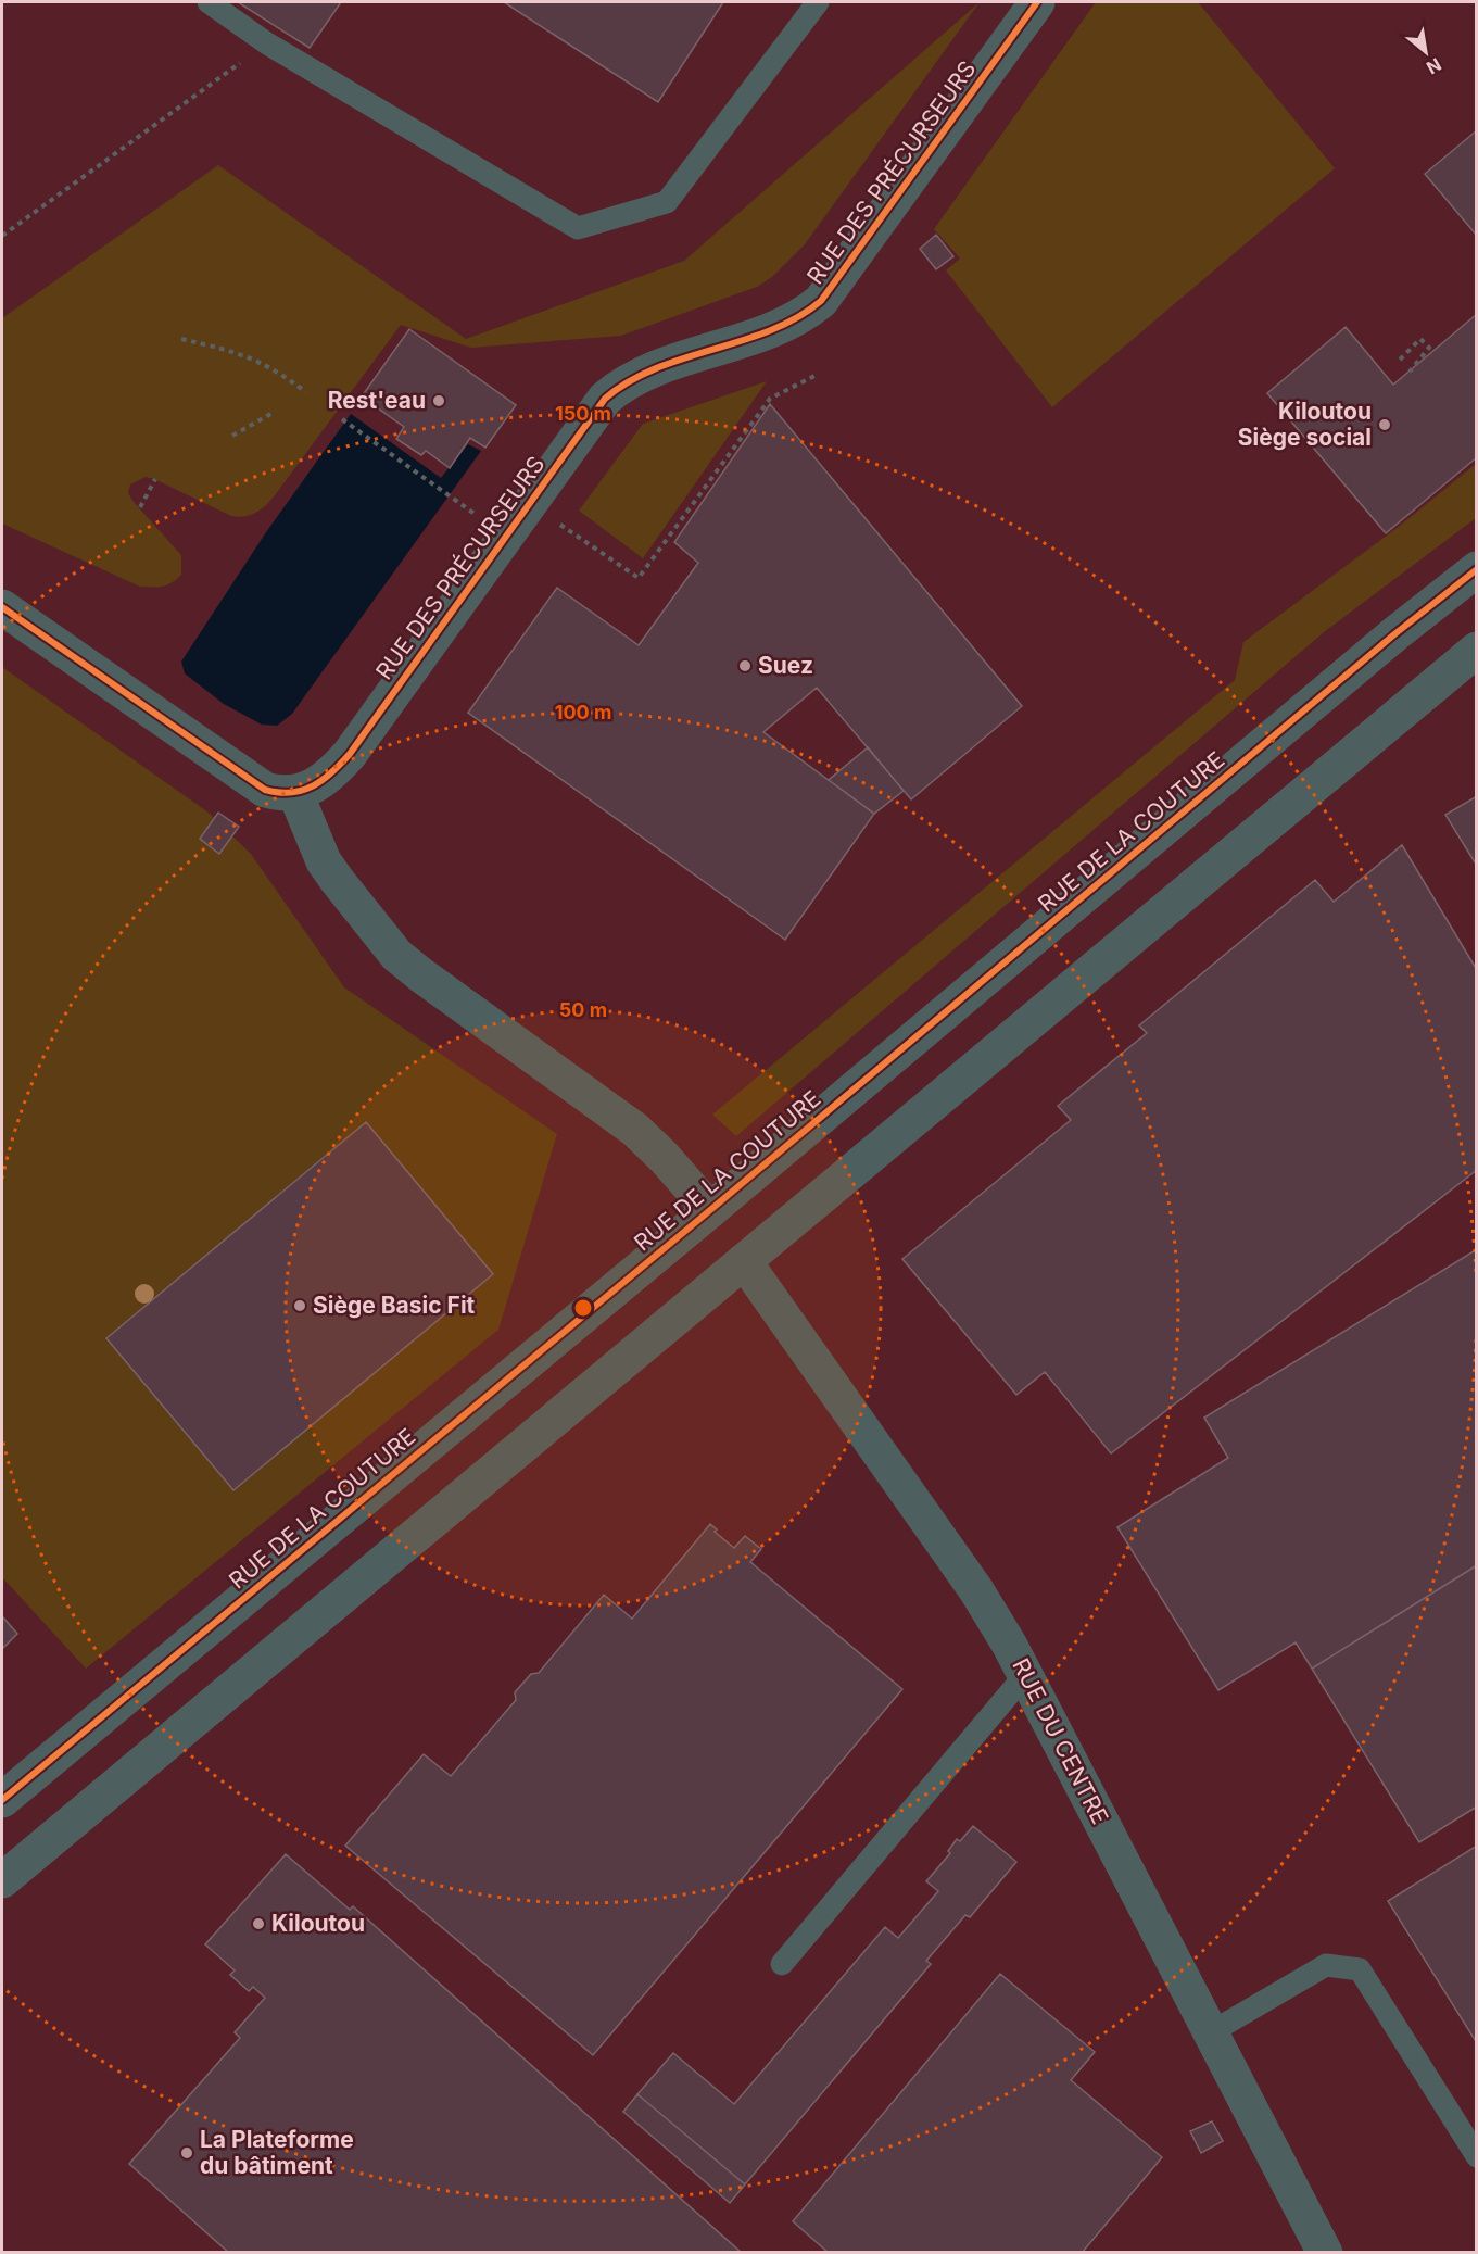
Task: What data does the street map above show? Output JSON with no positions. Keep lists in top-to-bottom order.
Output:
{
  "streets": {
    "street": ["RUE DES PRÉCURSEURS", "RUE DE LA COUTURE", "RUE DU CENTRE"]
  },
  "places": [
    "Rest'eau",
    "Kiloutou Siège social",
    "Suez",
    "Siège Basic Fit",
    "Kiloutou",
    "La Plateforme du bâtiment"
  ],
  "north": "bottom right",
  "rings": ["150 m", "100 m", "50 m"]
}
